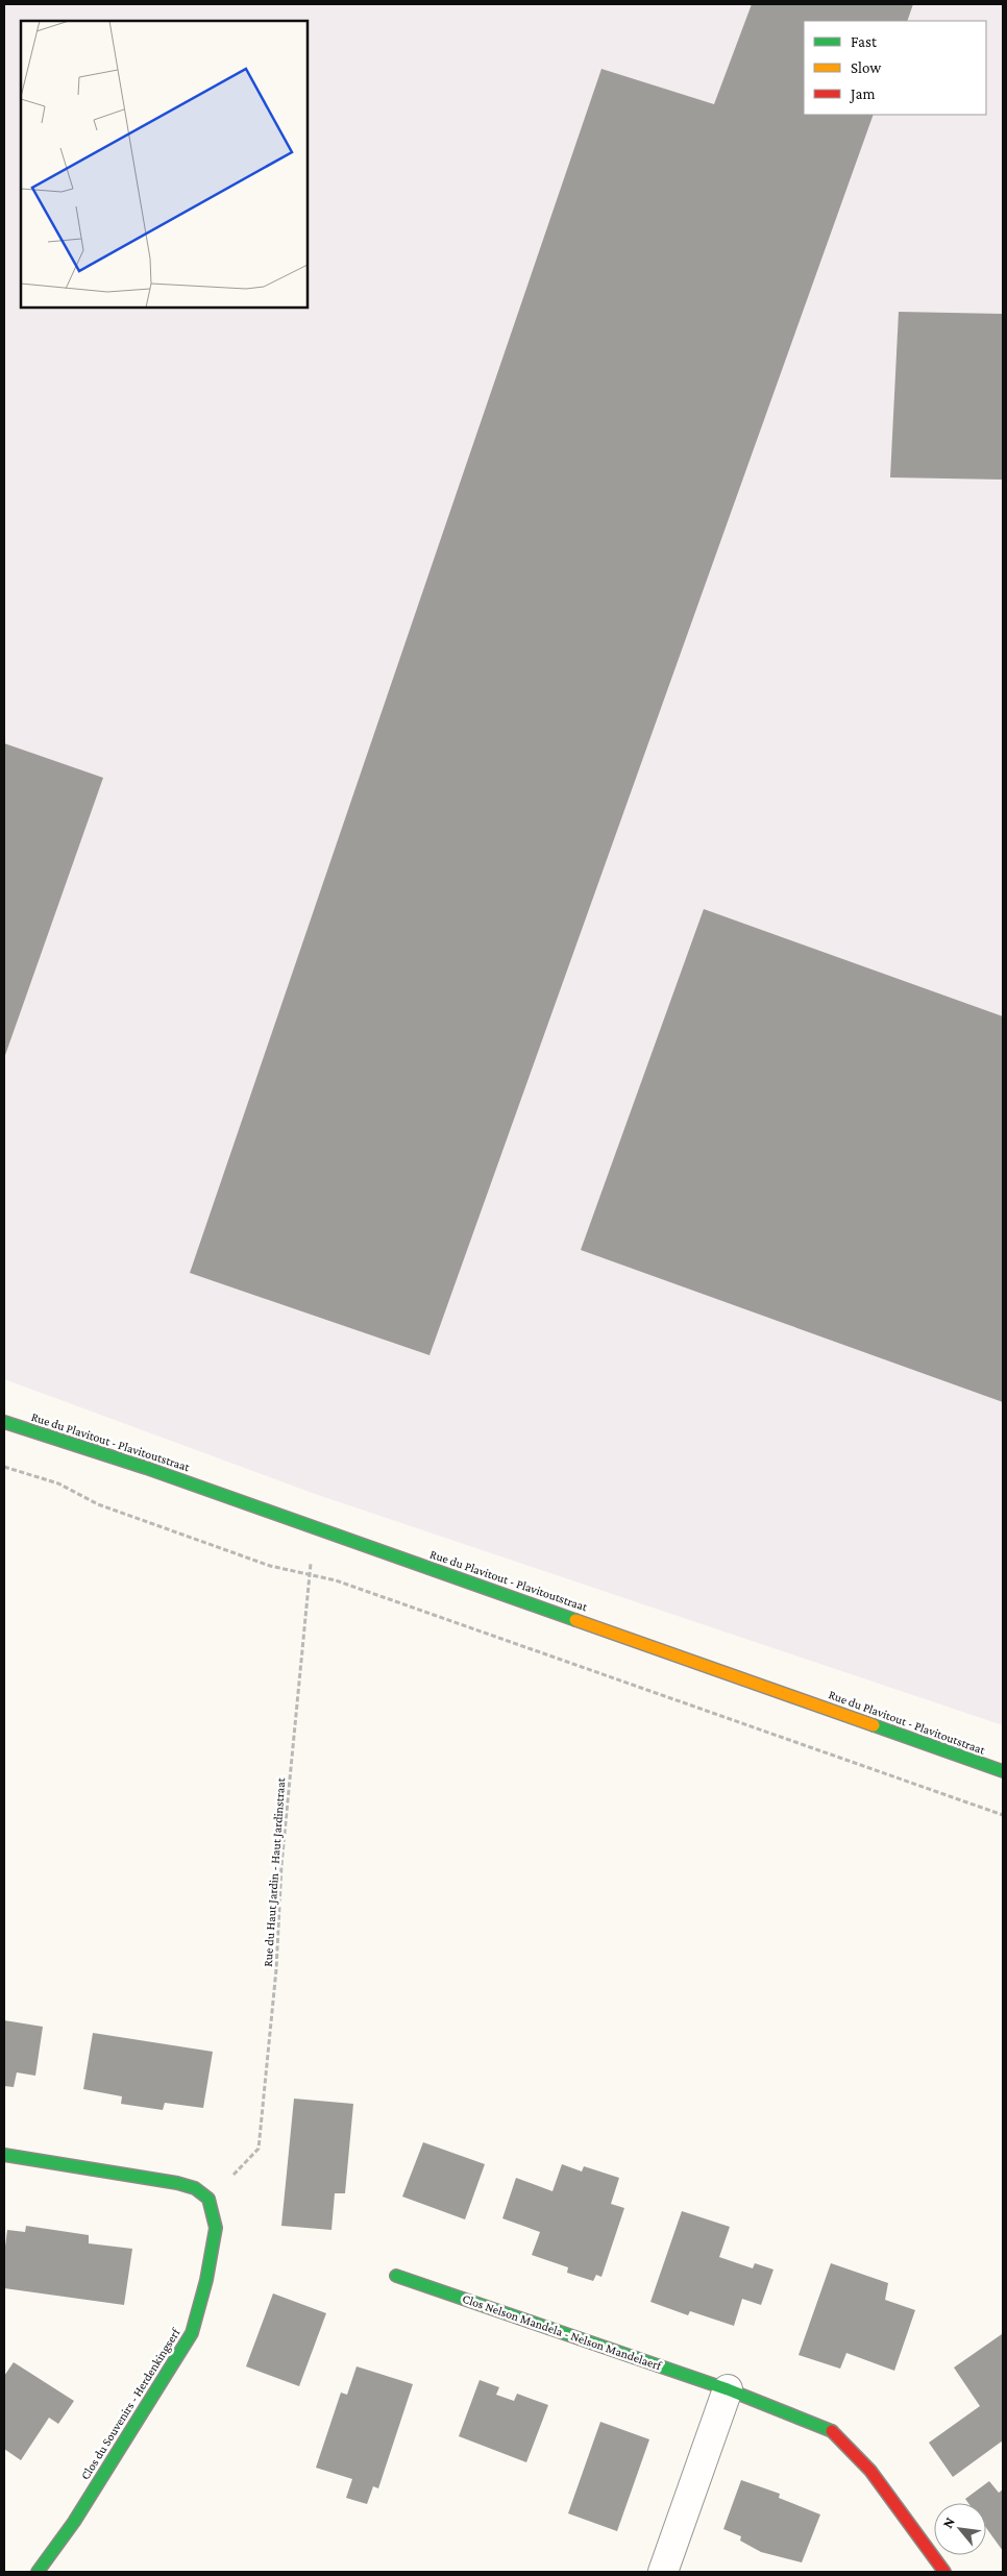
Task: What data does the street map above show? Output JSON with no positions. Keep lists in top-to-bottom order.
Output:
{
  "streets": {
    "street": ["Rue du Plavitout - Plavitoutstraat", "Clos Nelson Mandela - Nelson Mandelaerf", "Clos du Souvenirs - Herdenkingserf"],
    "path": ["Rue du Haut Jardin - Haut Jardinstraat"]
  },
  "crossings": [
    ["Rue du Plavitout - Plavitoutstraat", "Rue du Haut Jardin - Haut Jardinstraat"],
    ["Rue du Haut Jardin - Haut Jardinstraat", "Clos du Souvenirs - Herdenkingserf"]
  ],
  "legend": ["Fast", "Slow", "Jam"],
  "north": "top left"
}
